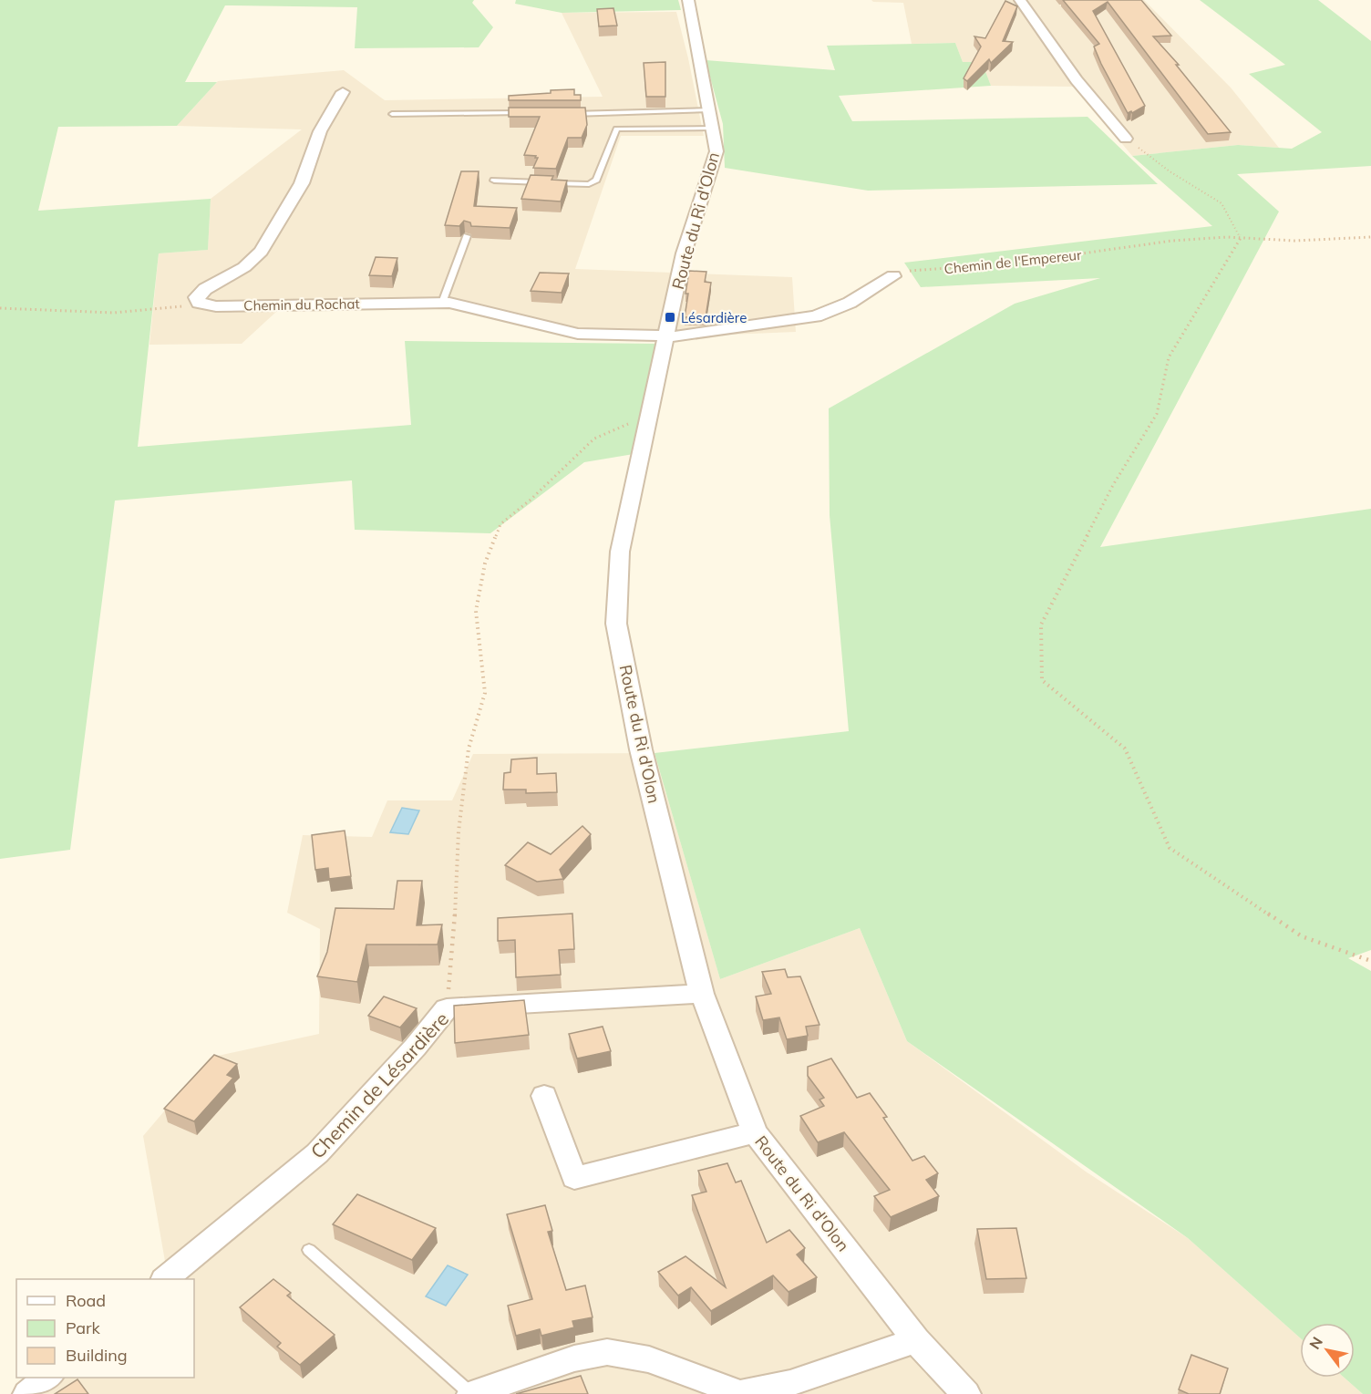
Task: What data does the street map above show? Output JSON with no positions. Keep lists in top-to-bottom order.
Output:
{
  "streets": {
    "street": ["Route du Ri d'Olon", "Chemin du Rochat", "Chemin de Lésardière"],
    "path": ["Chemin de l'Empereur"]
  },
  "crossings": [
    ["Route du Ri d'Olon", "Chemin du Rochat"],
    ["Route du Ri d'Olon", "Chemin de Lésardière"]
  ],
  "places": {
    "transit": ["Lésardière"]
  },
  "legend": ["Road", "Park", "Building"],
  "north": "top left"
}
